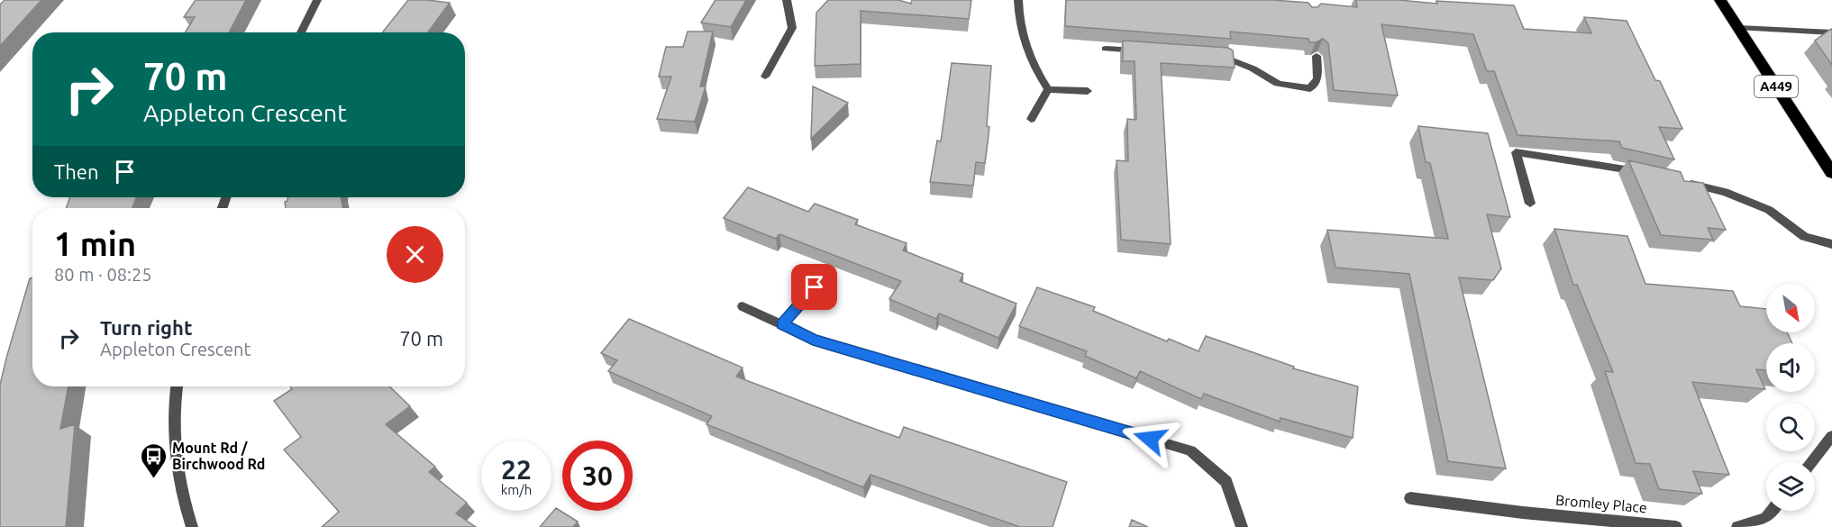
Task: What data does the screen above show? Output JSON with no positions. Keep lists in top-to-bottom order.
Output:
{
  "streets": {
    "highway": ["A449"],
    "street": ["Bromley Place"]
  },
  "places": {
    "bus stop": ["Mount Rd / Birchwood Rd"]
  },
  "north": "bottom right",
  "page": {
    "turn": ["70 m", "Appleton Crescent"],
    "then": "Then",
    "heading": ["1 min", "80 m · 08:25"],
    "list": [
      {
        "name": "Turn right",
        "note": "Appleton Crescent",
        "value": "70 m"
      }
    ],
    "speed": "22 km/h",
    "limit": "30"
  }
}
